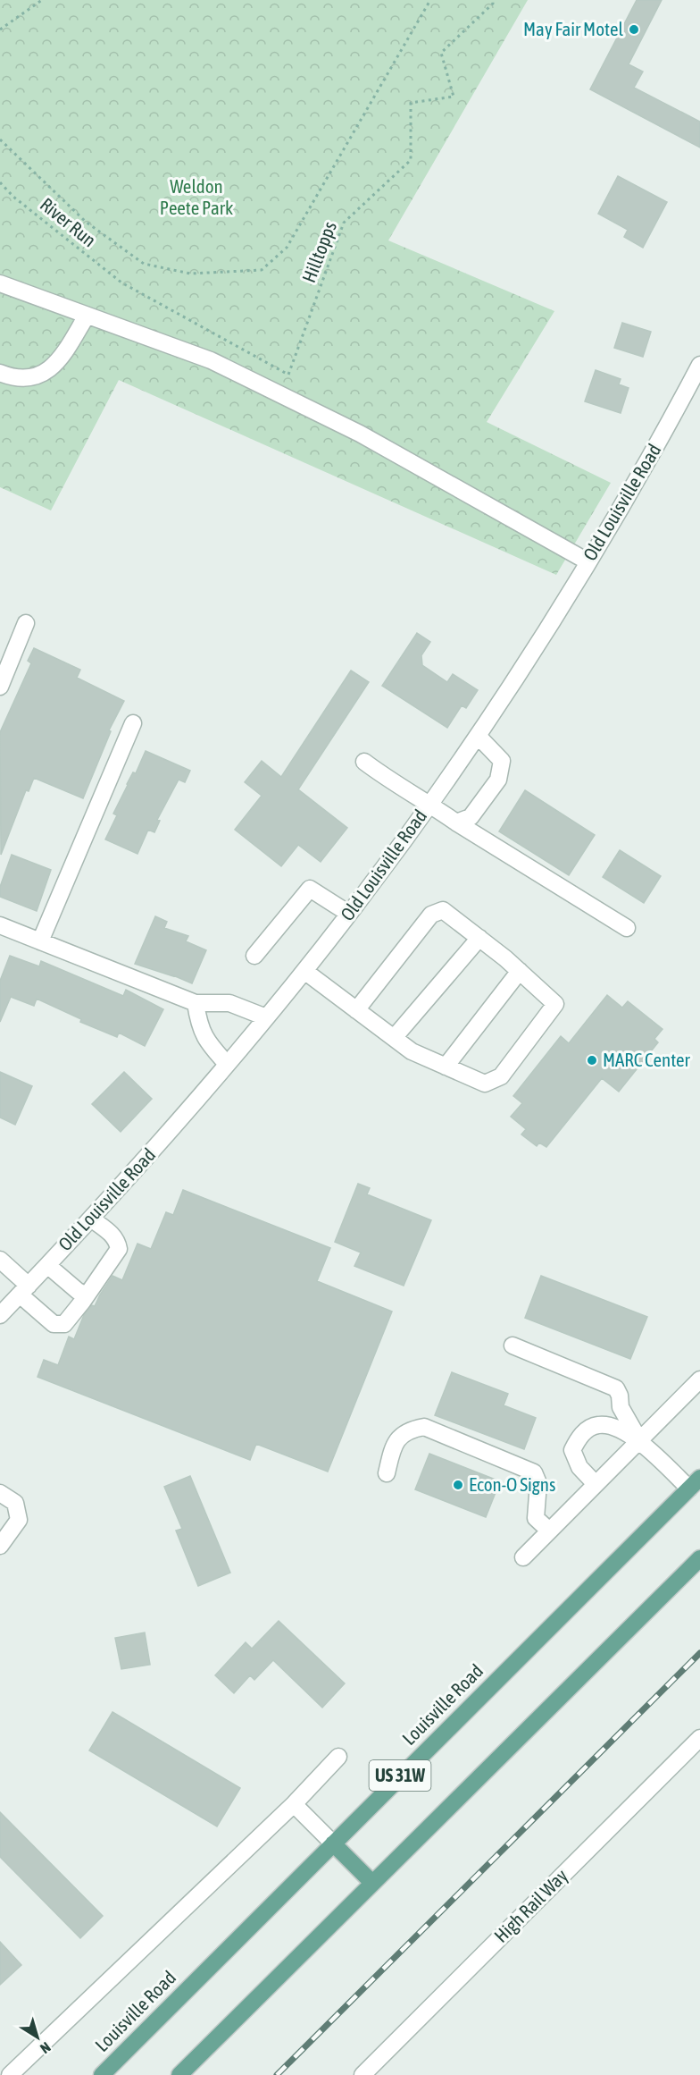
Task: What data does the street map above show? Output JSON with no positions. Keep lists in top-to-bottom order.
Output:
{
  "streets": {
    "main road": ["Louisville Road", "US 31W"],
    "street": ["Old Louisville Road", "High Rail Way"],
    "path": ["River Run", "Hilltopps"]
  },
  "crossings": [
    ["River Run", "Hilltopps"]
  ],
  "parks": ["Weldon Peete Park"],
  "places": ["May Fair Motel", "MARC Center", "Econ-O Signs"],
  "north": "bottom right"
}
